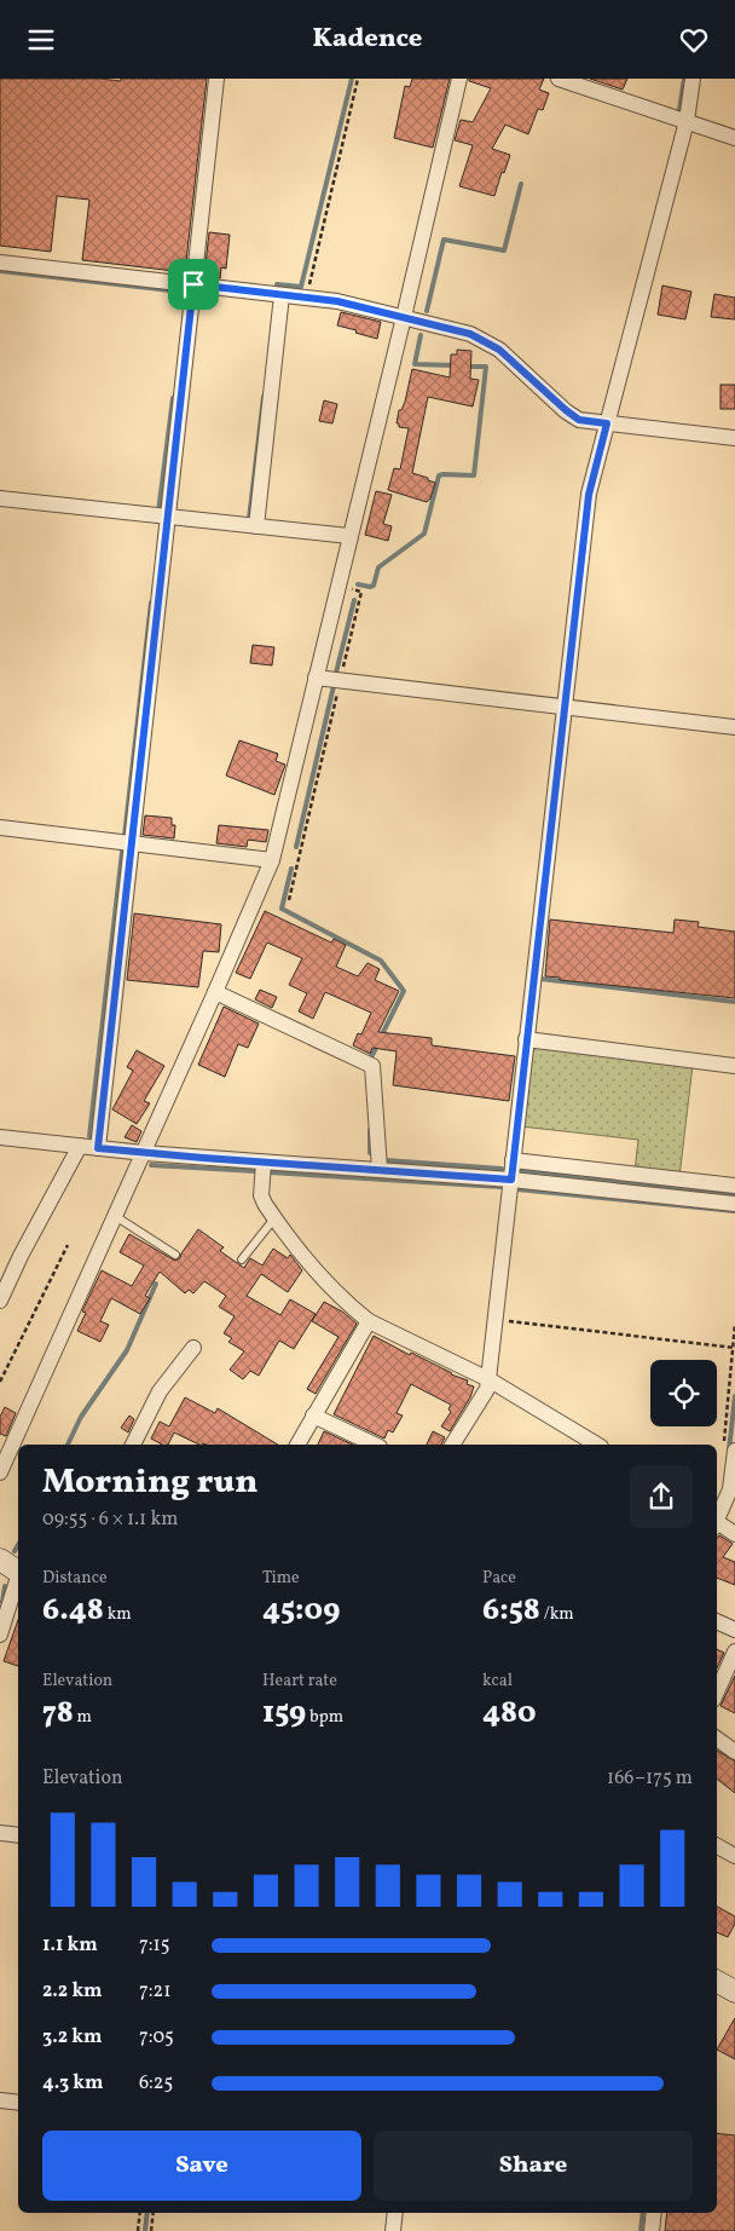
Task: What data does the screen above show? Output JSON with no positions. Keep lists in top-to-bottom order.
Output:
{
  "page": {
    "header": "Kadence",
    "heading": ["Morning run", "09:55 · 6 × 1.1 km"],
    "stats": [
      ["Distance", "6.48 km"],
      ["Time", "45:09"],
      ["Pace", "6:58 /km"],
      ["Elevation", "78 m"],
      ["Heart rate", "159 bpm"],
      ["kcal", "480"]
    ],
    "chart": ["Elevation", "166–175 m"],
    "list": [
      {
        "name": "1.1 km",
        "note": "7:15"
      },
      {
        "name": "2.2 km",
        "note": "7:21"
      },
      {
        "name": "3.2 km",
        "note": "7:05"
      },
      {
        "name": "4.3 km",
        "note": "6:25"
      }
    ],
    "buttons": ["Save", "Share"]
  }
}
